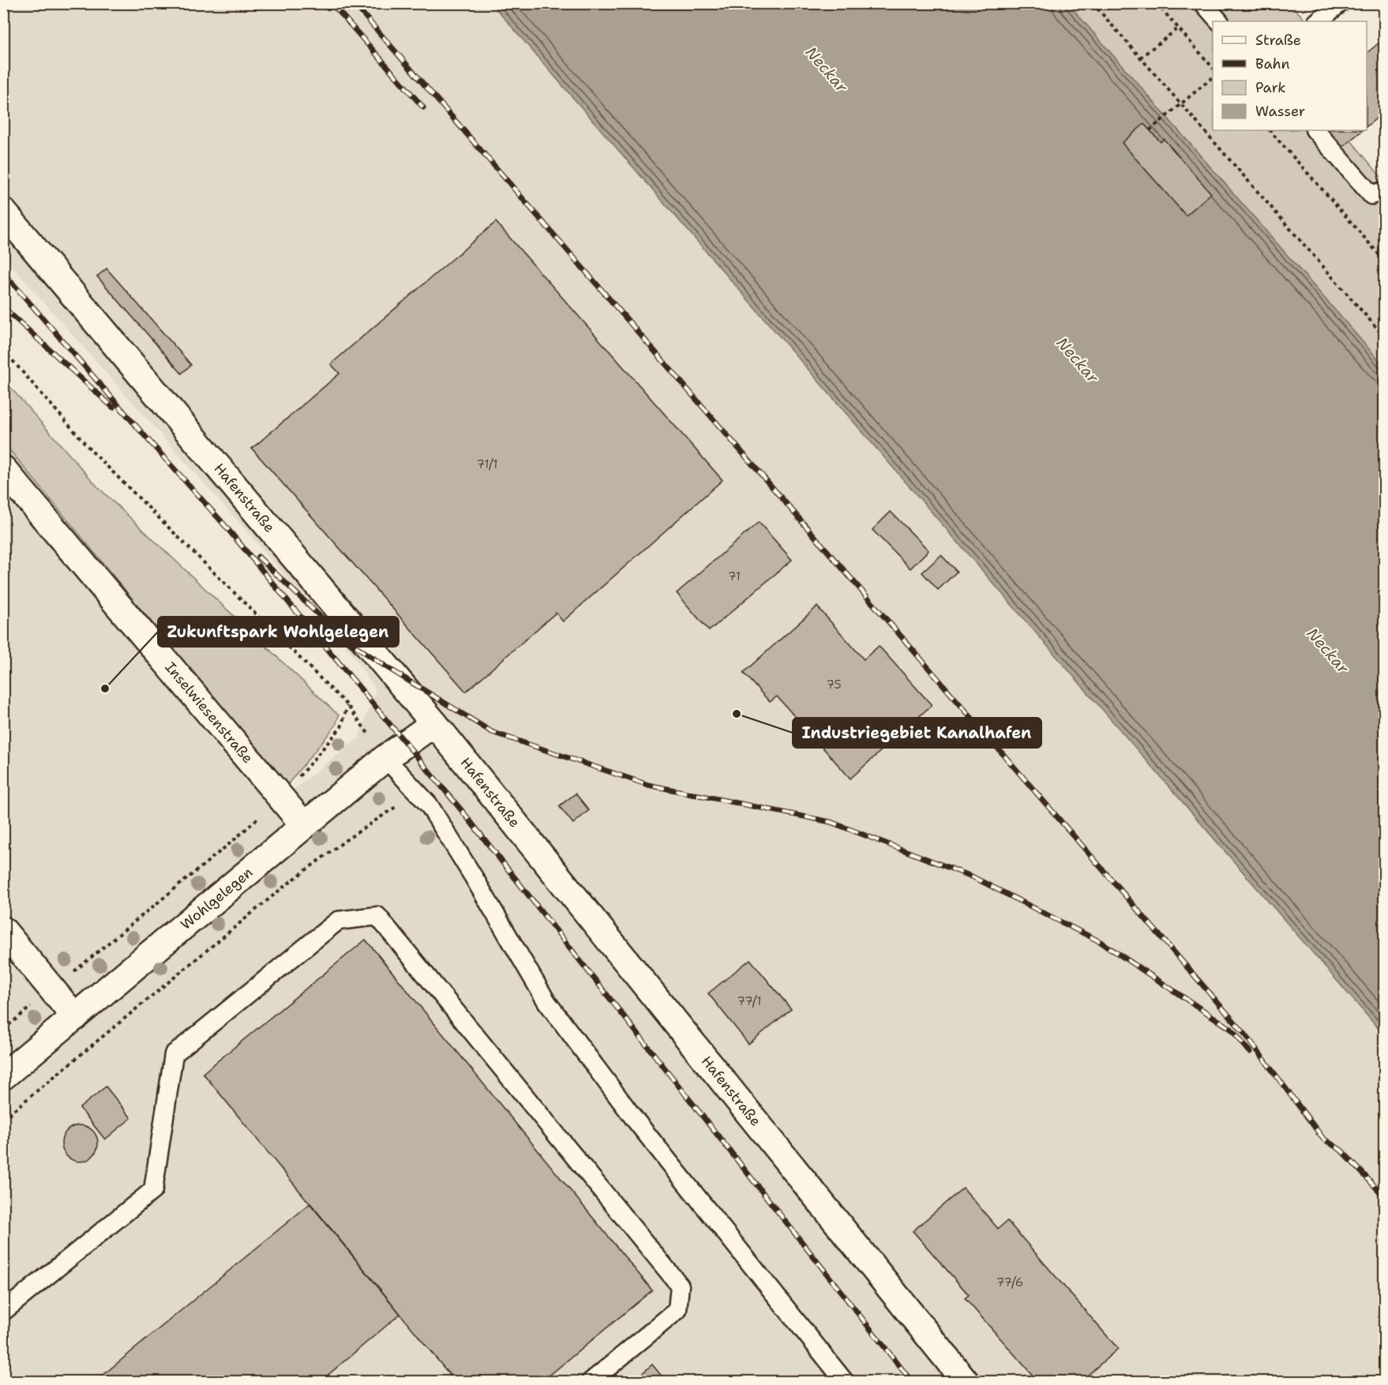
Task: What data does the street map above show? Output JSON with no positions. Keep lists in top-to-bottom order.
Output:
{
  "streets": {
    "main road": ["Hafenstraße", "Inselwiesenstraße", "Wohlgelegen"]
  },
  "crossings": [
    ["Hafenstraße", "Wohlgelegen"],
    ["Inselwiesenstraße", "Wohlgelegen"]
  ],
  "water": ["Neckar"],
  "places": ["Zukunftspark Wohlgelegen", "Industriegebiet Kanalhafen"],
  "house_numbers": [
    "71/1",
    "71",
    "75",
    "77/1",
    "77/6"
  ],
  "legend": [
    "Straße",
    "Bahn",
    "Park",
    "Wasser"
  ]
}
